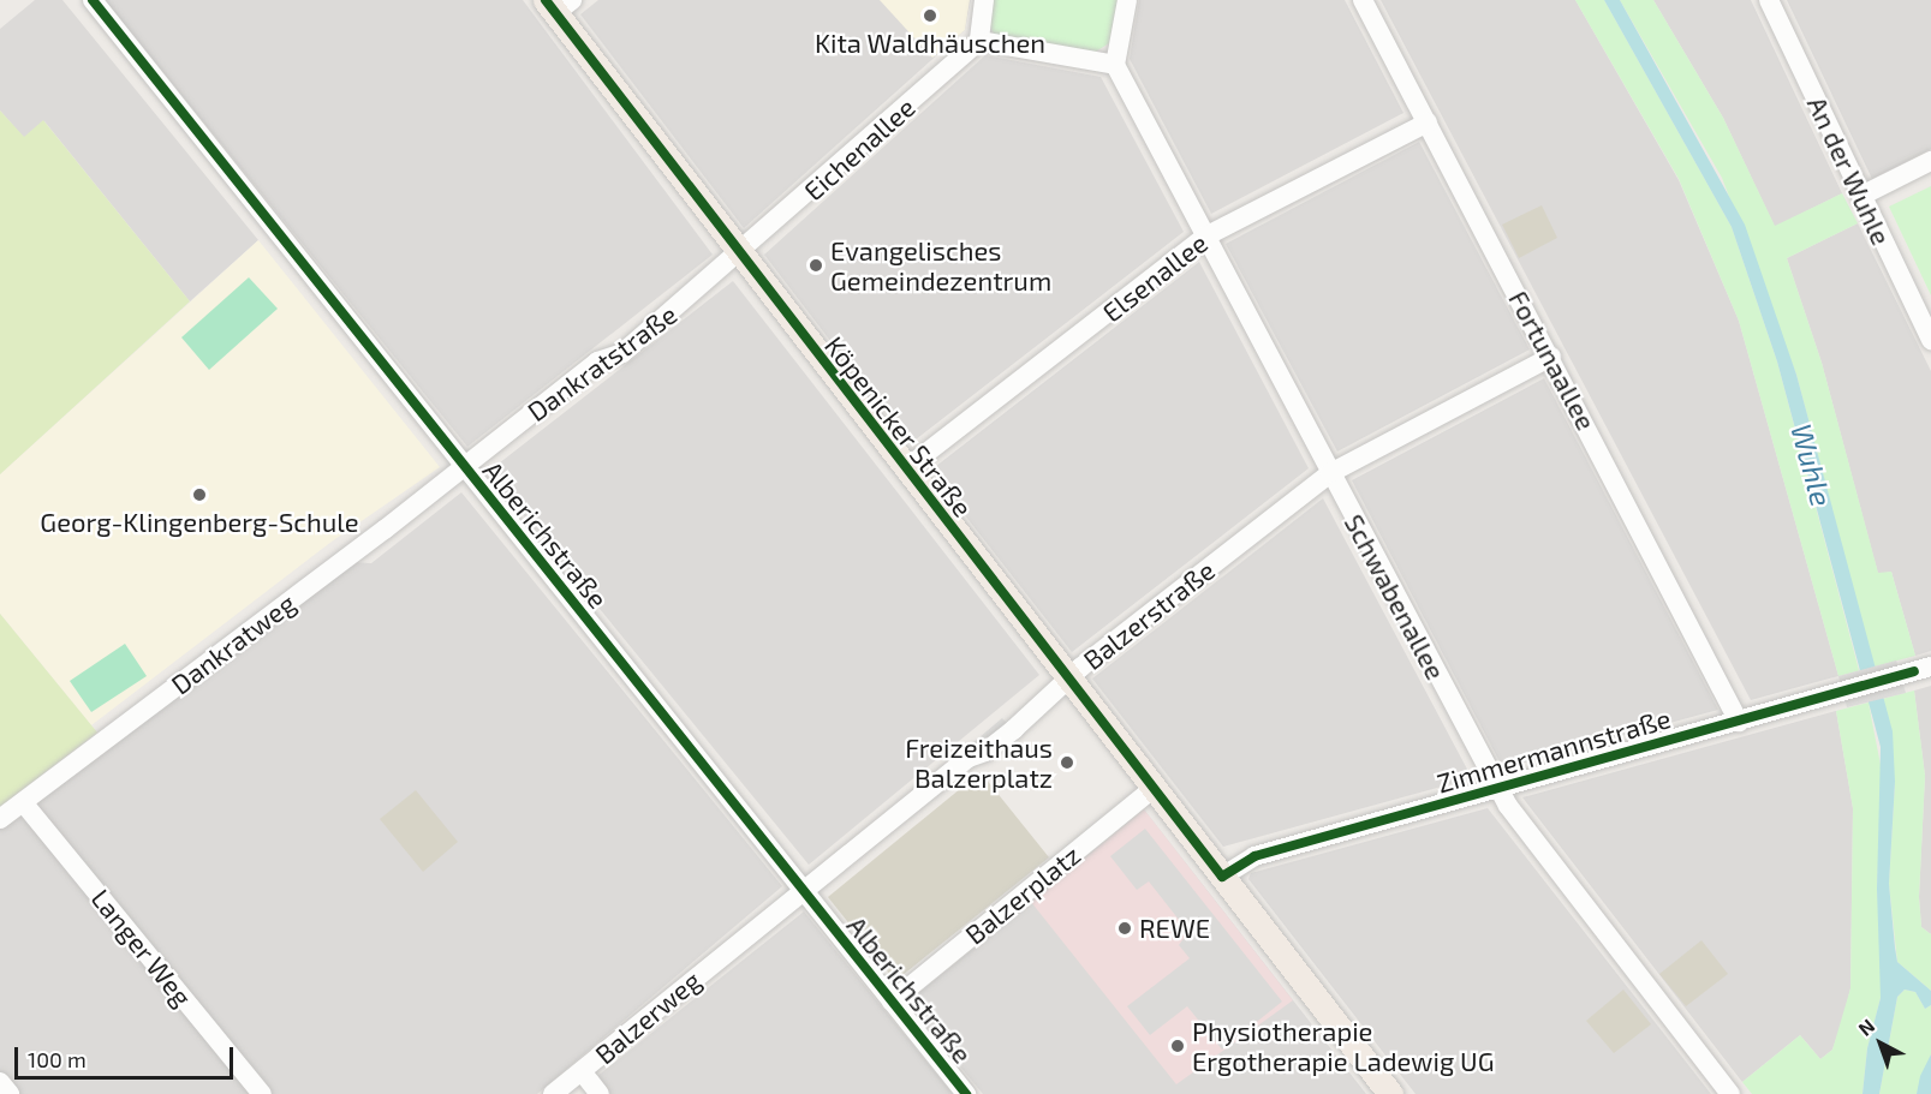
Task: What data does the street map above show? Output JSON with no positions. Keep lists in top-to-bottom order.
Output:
{
  "streets": {
    "main road": ["Köpenicker Straße"],
    "street": [
      "Eichenallee",
      "An der Wuhle",
      "Elsenallee",
      "Fortunaallee",
      "Dankratstraße",
      "Alberichstraße",
      "Schwabenallee",
      "Balzerstraße",
      "Dankratweg",
      "Zimmermannstraße",
      "Balzerplatz",
      "Langer Weg",
      "Balzerweg"
    ]
  },
  "crossings": [
    ["Eichenallee", "Dankratstraße"],
    ["Eichenallee", "Köpenicker Straße"],
    ["Elsenallee", "Fortunaallee"],
    ["Elsenallee", "Köpenicker Straße"],
    ["Elsenallee", "Schwabenallee"],
    ["Fortunaallee", "Balzerstraße"],
    ["Fortunaallee", "Zimmermannstraße"],
    ["Dankratstraße", "Köpenicker Straße"],
    ["Dankratstraße", "Alberichstraße"],
    ["Dankratstraße", "Dankratweg"],
    ["Köpenicker Straße", "Balzerstraße"],
    ["Köpenicker Straße", "Zimmermannstraße"],
    ["Köpenicker Straße", "Balzerplatz"],
    ["Alberichstraße", "Balzerstraße"],
    ["Alberichstraße", "Dankratweg"],
    ["Alberichstraße", "Balzerplatz"],
    ["Schwabenallee", "Balzerstraße"],
    ["Schwabenallee", "Zimmermannstraße"],
    ["Balzerstraße", "Balzerweg"],
    ["Dankratweg", "Langer Weg"]
  ],
  "water": ["Wuhle"],
  "places": [
    "Kita Waldhäuschen",
    "Evangelisches Gemeindezentrum",
    "Georg-Klingenberg-Schule",
    "Freizeithaus Balzerplatz",
    "REWE",
    "Physiotherapie Ergotherapie Ladewig UG"
  ],
  "scale_bar": "100 m",
  "north": "top left"
}
